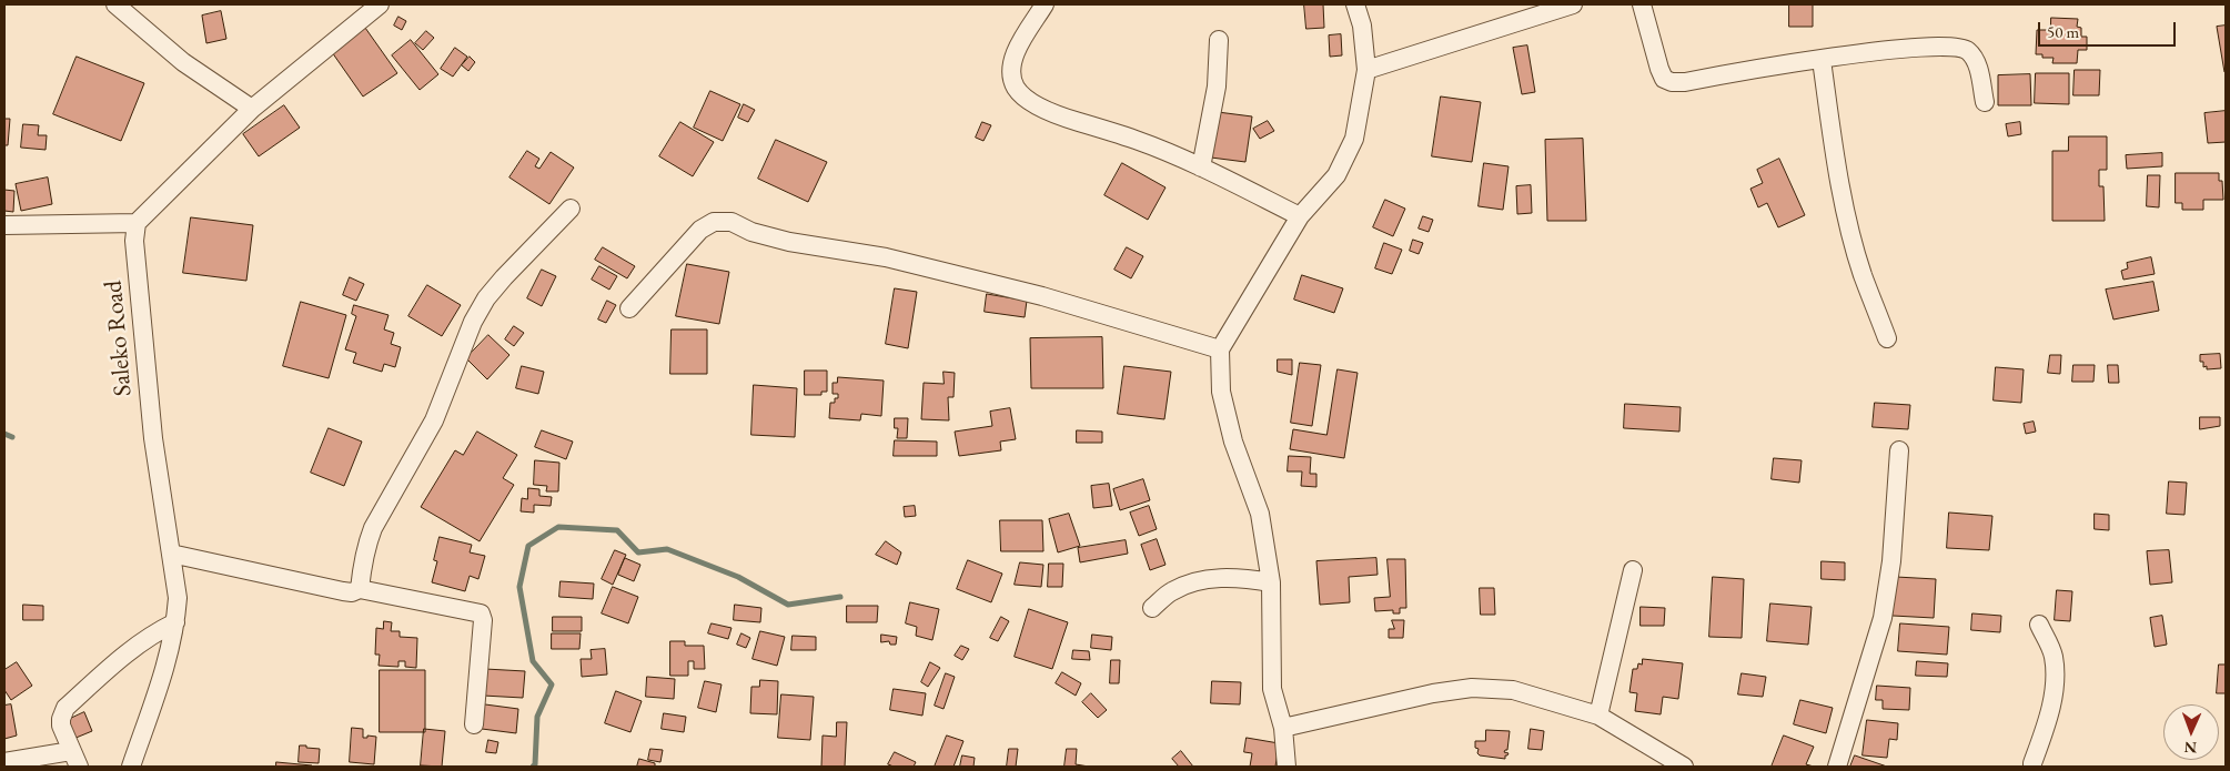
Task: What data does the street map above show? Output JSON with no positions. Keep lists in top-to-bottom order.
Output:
{
  "streets": {
    "street": ["Saleko Road"]
  },
  "scale_bar": "50 m",
  "north": "bottom"
}
